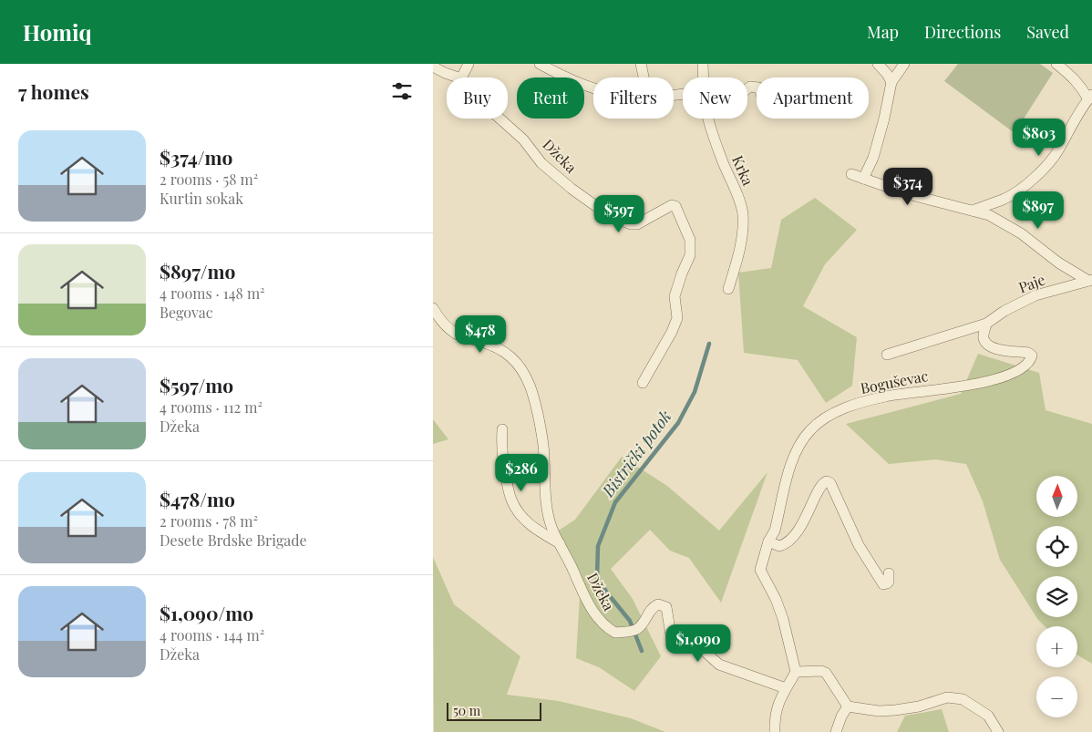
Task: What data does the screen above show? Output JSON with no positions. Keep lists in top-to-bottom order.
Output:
{
  "streets": {
    "street": [
      "Džeka",
      "Krka",
      "Paje",
      "Boguševac"
    ]
  },
  "crossings": [
    ["Paje", "Boguševac"]
  ],
  "water": ["Bistrički potok"],
  "scale_bar": "50 m",
  "north": "top",
  "page": {
    "header": "Homiq",
    "nav": ["Map", "Directions", "Saved"],
    "heading": "7 homes",
    "chip": [
      "Buy",
      "Rent",
      "Filters",
      "New",
      "Apartment"
    ],
    "list": [
      {
        "name": "$374/mo",
        "note": "2 rooms · 58 m² · Kurtin sokak"
      },
      {
        "name": "$897/mo",
        "note": "4 rooms · 148 m² · Begovac"
      },
      {
        "name": "$597/mo",
        "note": "4 rooms · 112 m² · Džeka"
      },
      {
        "name": "$478/mo",
        "note": "2 rooms · 78 m² · Desete Brdske Brigade"
      },
      {
        "name": "$1,090/mo",
        "note": "4 rooms · 144 m² · Džeka"
      }
    ],
    "price": [
      "$803",
      "$374",
      "$897",
      "$597",
      "$478",
      "$286",
      "$1,090"
    ],
    "map_buttons": ["+", "−"],
    "scale": "50 m"
  }
}
